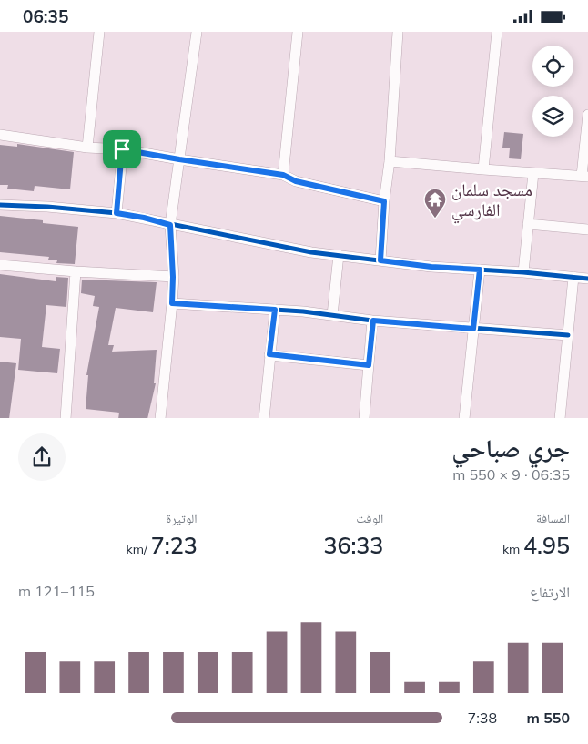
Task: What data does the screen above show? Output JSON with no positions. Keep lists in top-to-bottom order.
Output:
{
  "places": {
    "temple": ["مسجد سلمان الفارسي"]
  },
  "page": {
    "status": "06:35",
    "heading": ["جري صباحي", "06:35 · 9 × 550 m"],
    "stats": [
      ["المسافة", "4.95 km"],
      ["الوقت", "36:33"],
      ["الوتيرة", "7:23 /km"]
    ],
    "chart": ["الارتفاع", "115–121 m"],
    "list": [
      {
        "name": "550 m",
        "note": "7:38"
      }
    ]
  }
}
